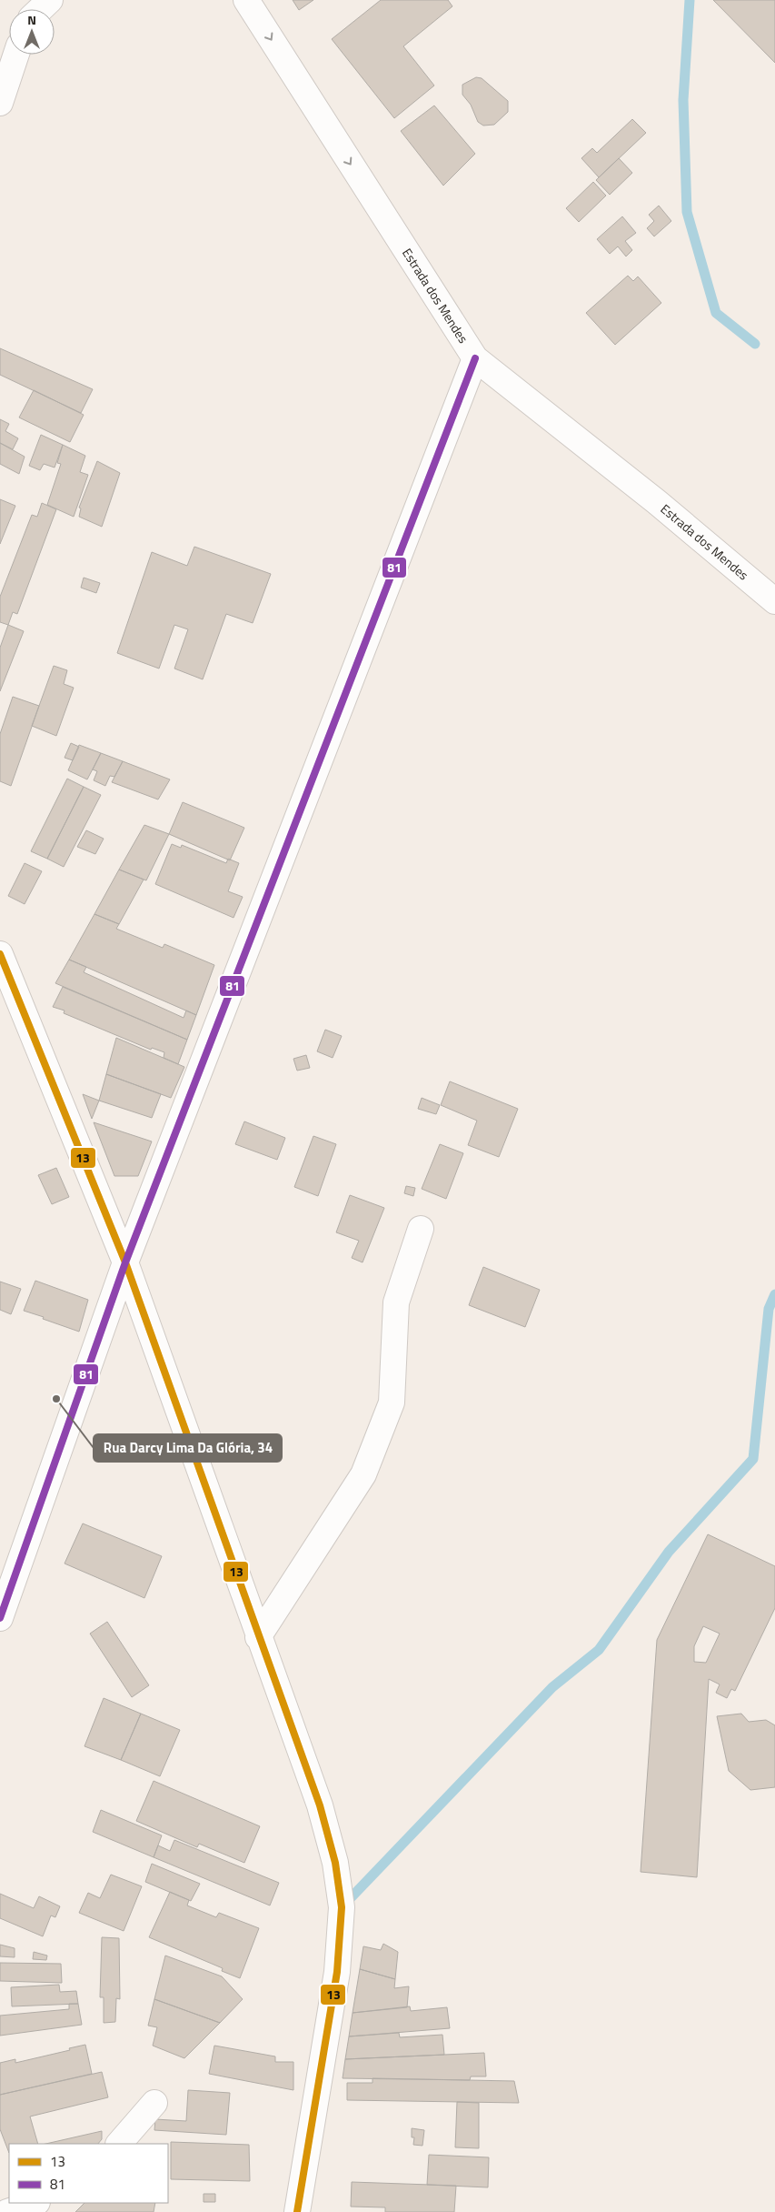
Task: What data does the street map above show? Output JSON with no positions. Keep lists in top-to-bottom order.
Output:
{
  "streets": {
    "street": ["Estrada dos Mendes"]
  },
  "one_way": ["Estrada dos Mendes"],
  "places": ["Rua Darcy Lima Da Glória, 34"],
  "lines": ["transit line 81", "transit line 13"],
  "legend": ["13", "81"],
  "north": "top"
}
